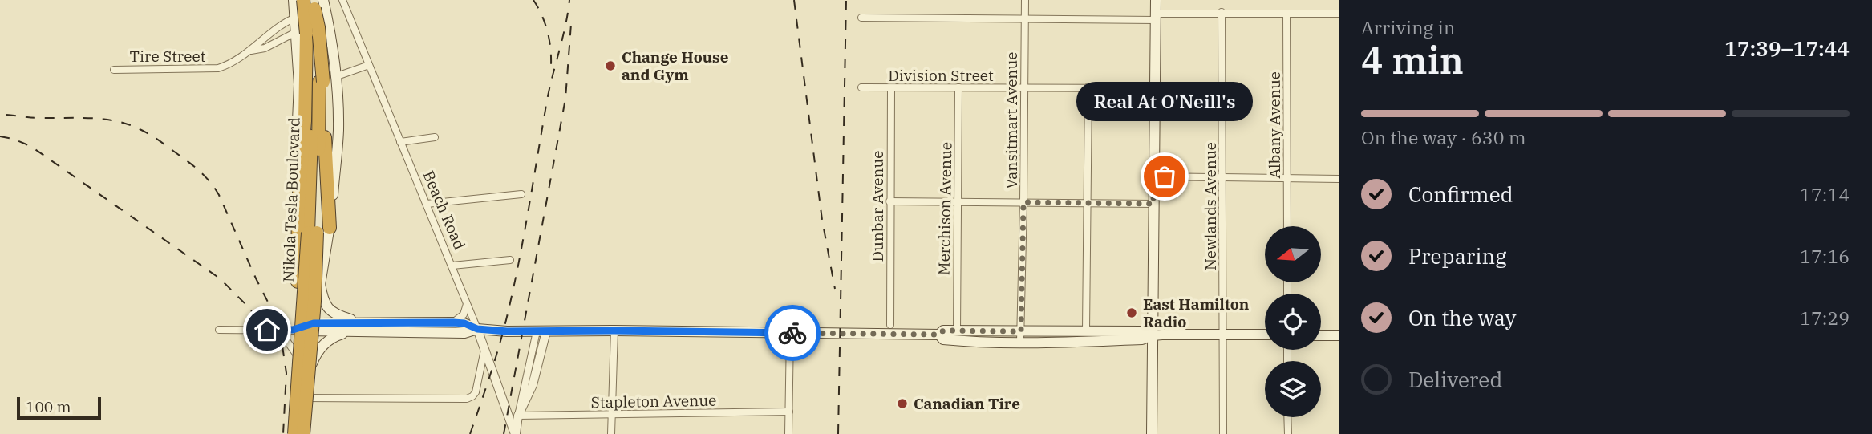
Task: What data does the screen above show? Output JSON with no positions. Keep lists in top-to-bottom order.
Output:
{
  "streets": {
    "highway": ["Nikola Tesla Boulevard"],
    "street": [
      "Tire Street",
      "Division Street",
      "Vansitmart Avenue",
      "Albany Avenue",
      "Dunbar Avenue",
      "Newlands Avenue",
      "Merchison Avenue",
      "Beach Road",
      "Stapleton Avenue"
    ]
  },
  "crossings": [
    ["Division Street", "Vansitmart Avenue"],
    ["Division Street", "Dunbar Avenue"],
    ["Division Street", "Merchison Avenue"]
  ],
  "places": [
    "Change House and Gym",
    "Real At O'Neill's",
    "East Hamilton Radio",
    "Canadian Tire"
  ],
  "scale_bar": "100 m",
  "north": "left",
  "page": {
    "heading": ["4 min", "Arriving in", "17:39–17:44"],
    "bubble": "Real At O'Neill's",
    "bar": "On the way · 630 m",
    "list": [
      ["Confirmed", "17:14"],
      ["Preparing", "17:16"],
      ["On the way", "17:29"],
      "Delivered"
    ],
    "scale": "100 m"
  }
}
